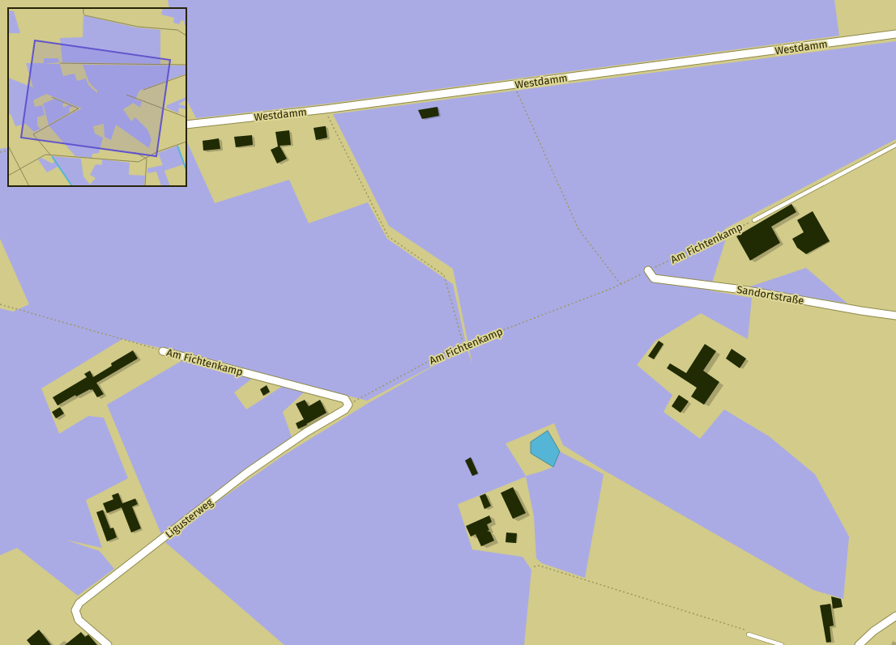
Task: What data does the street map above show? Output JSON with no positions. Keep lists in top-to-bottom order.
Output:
{
  "streets": {
    "street": [
      "Westdamm",
      "Am Fichtenkamp",
      "Sandortstraße",
      "Ligusterweg"
    ]
  },
  "crossings": [
    ["Am Fichtenkamp", "Sandortstraße"],
    ["Am Fichtenkamp", "Ligusterweg"]
  ]
}
